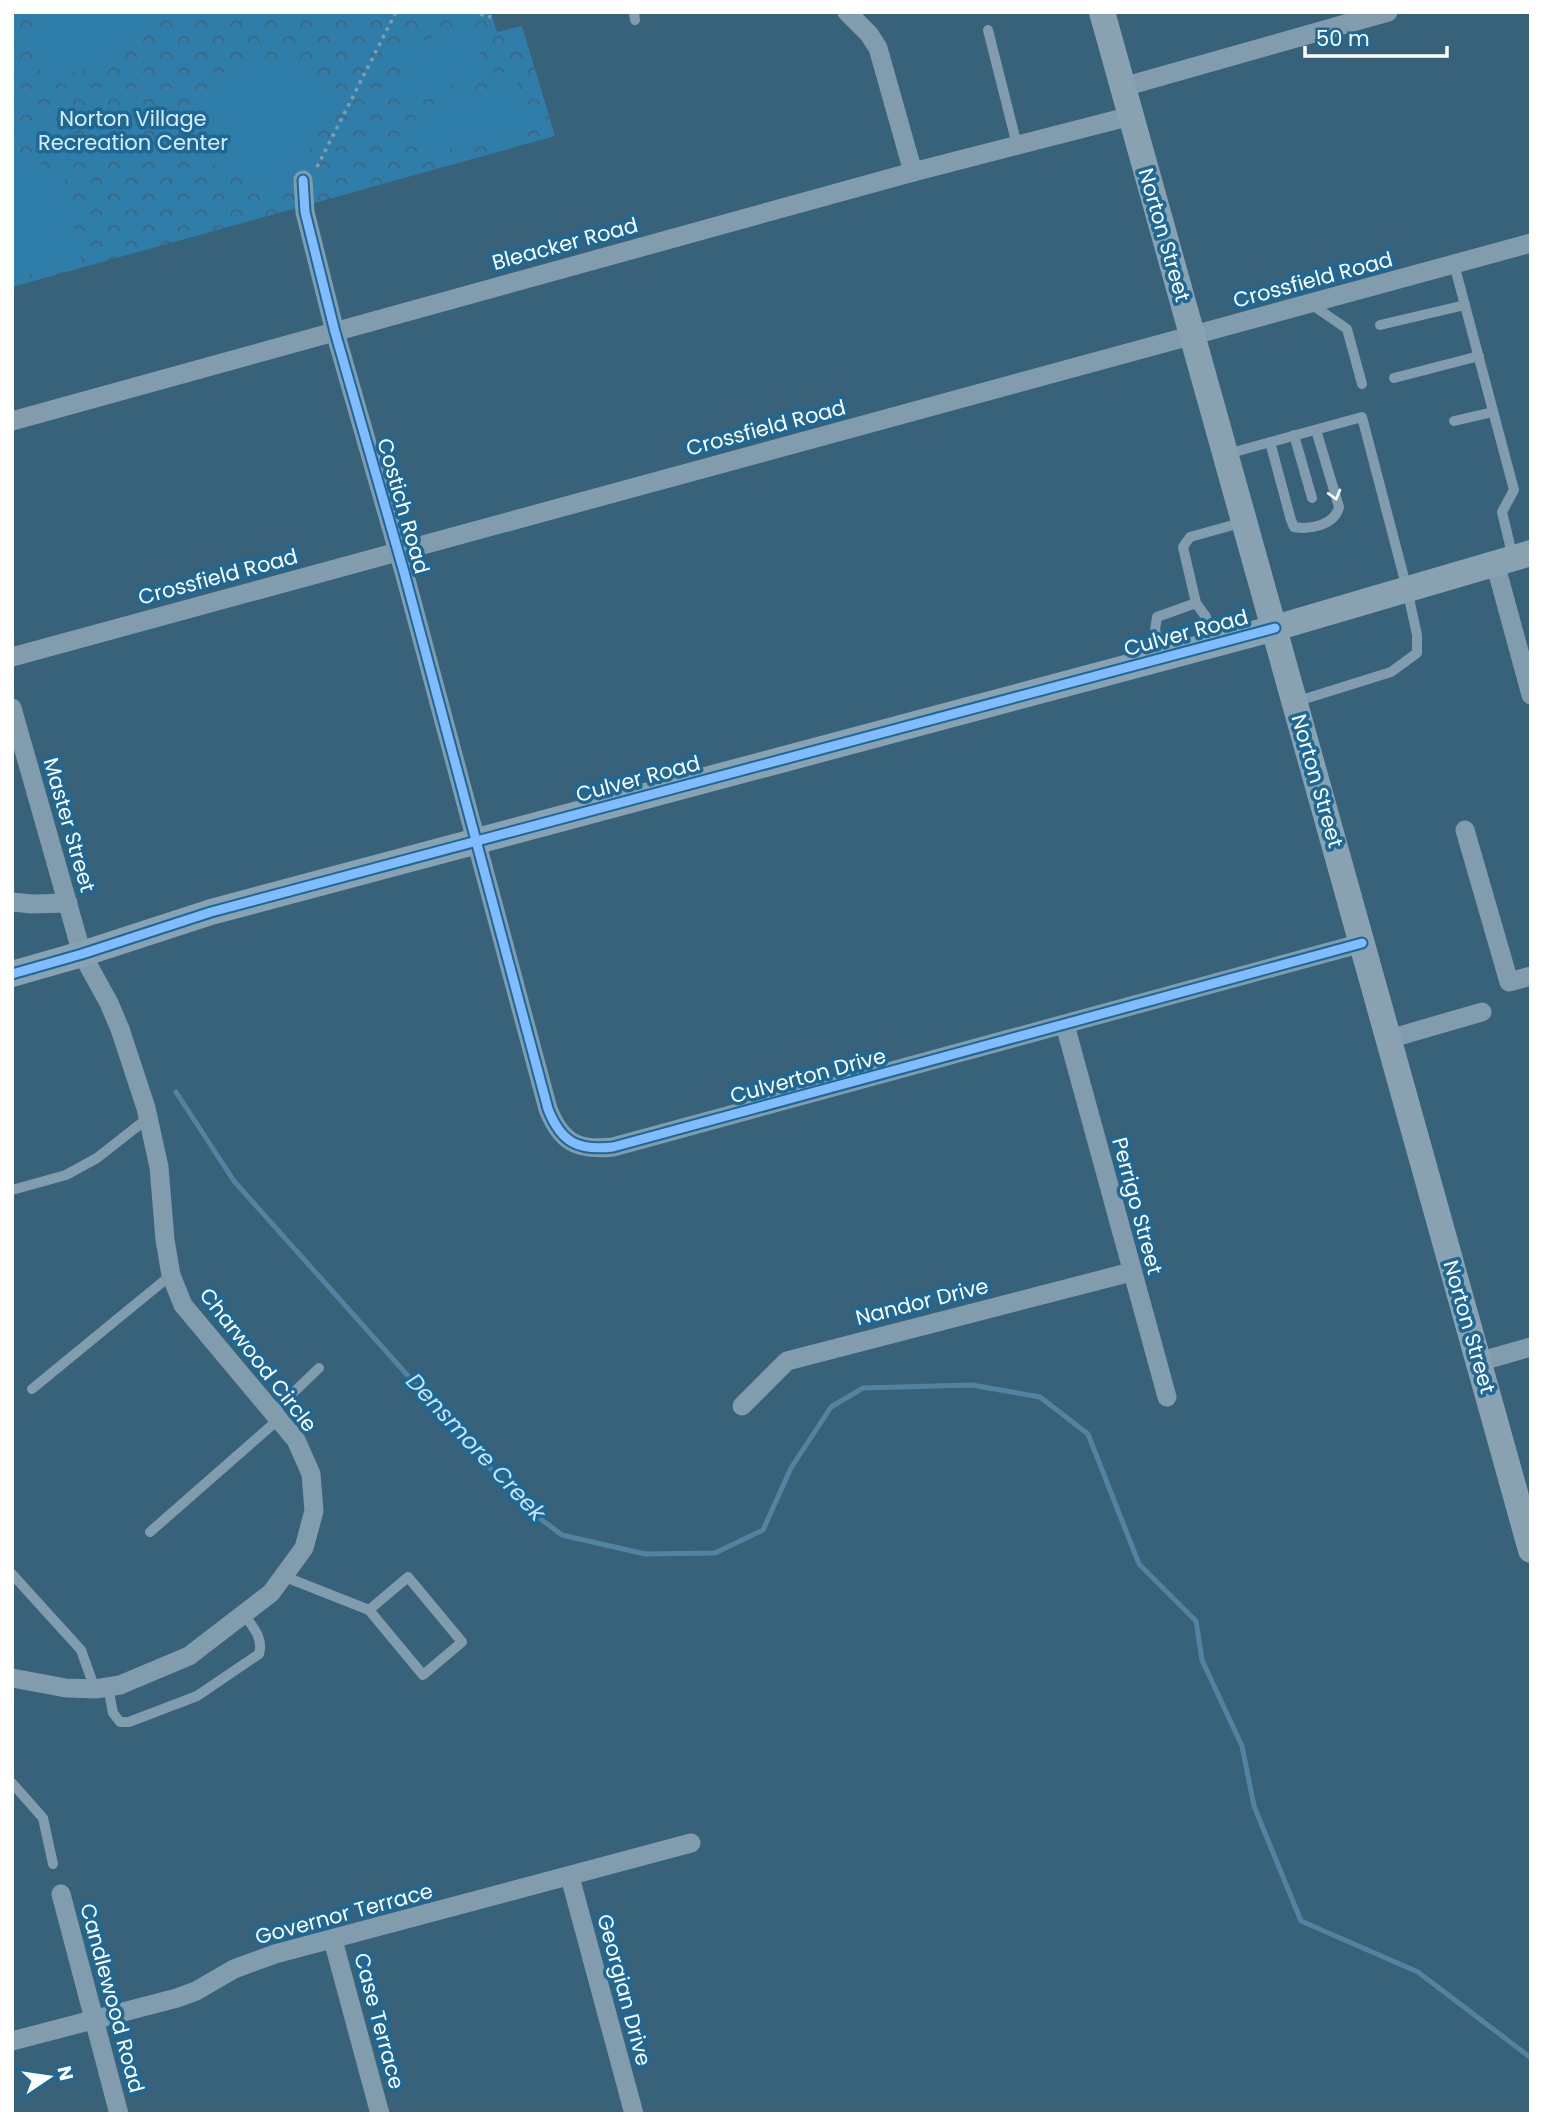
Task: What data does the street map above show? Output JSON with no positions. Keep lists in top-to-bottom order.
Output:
{
  "streets": {
    "main road": ["Norton Street", "Culver Road"],
    "street": [
      "Bleacker Road",
      "Crossfield Road",
      "Costich Road",
      "Master Street",
      "Culverton Drive",
      "Perrigo Street",
      "Nandor Drive",
      "Charwood Circle",
      "Governor Terrace",
      "Georgian Drive",
      "Candlewood Road",
      "Case Terrace"
    ]
  },
  "crossings": [
    ["Norton Street", "Bleacker Road"],
    ["Norton Street", "Crossfield Road"],
    ["Norton Street", "Culver Road"],
    ["Norton Street", "Culverton Drive"],
    ["Bleacker Road", "Costich Road"],
    ["Crossfield Road", "Costich Road"],
    ["Costich Road", "Culver Road"],
    ["Costich Road", "Culverton Drive"],
    ["Culver Road", "Master Street"],
    ["Culver Road", "Culverton Drive"],
    ["Culver Road", "Charwood Circle"],
    ["Master Street", "Charwood Circle"],
    ["Culverton Drive", "Perrigo Street"],
    ["Perrigo Street", "Nandor Drive"],
    ["Governor Terrace", "Georgian Drive"],
    ["Governor Terrace", "Candlewood Road"],
    ["Governor Terrace", "Case Terrace"]
  ],
  "water": ["Densmore Creek"],
  "parks": ["Norton Village Recreation Center"],
  "scale_bar": "50 m",
  "north": "right"
}
